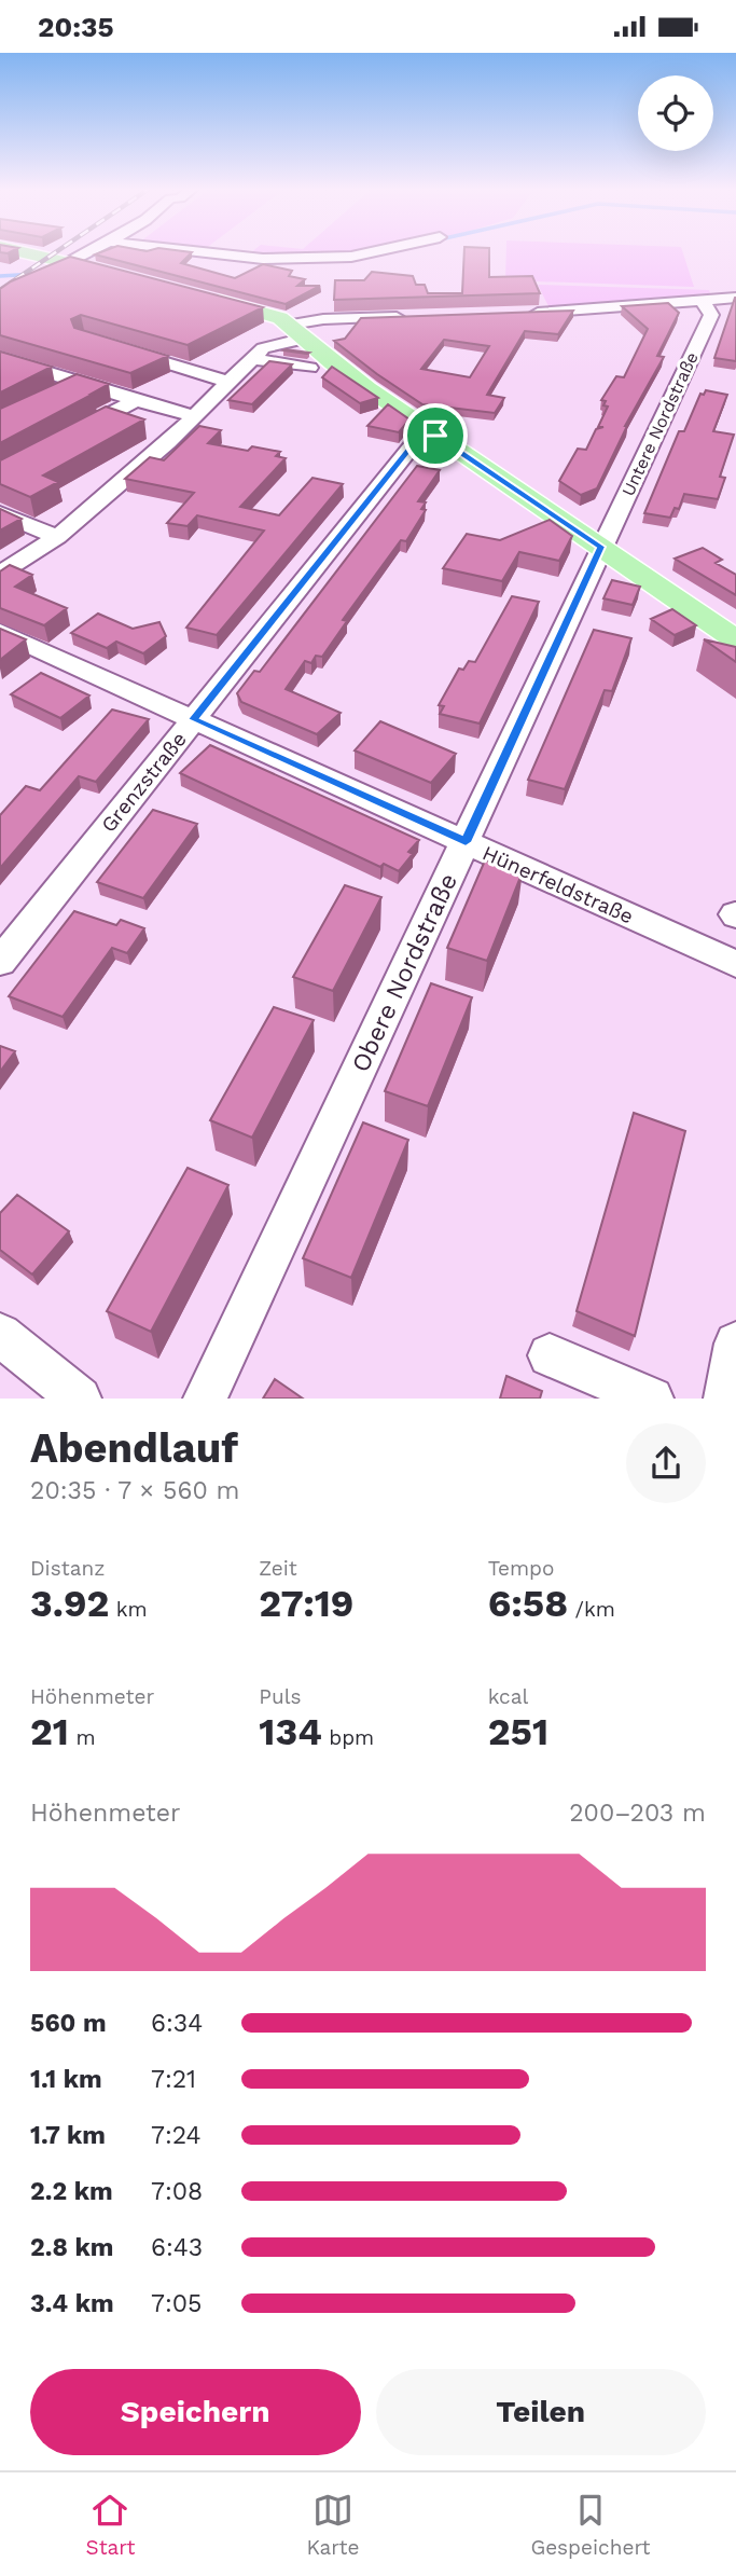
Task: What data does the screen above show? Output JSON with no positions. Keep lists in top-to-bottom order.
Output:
{
  "streets": {
    "street": [
      "Untere Nordstraße",
      "Grenzstraße",
      "Hünerfeldstraße",
      "Obere Nordstraße"
    ]
  },
  "crossings": [
    ["Untere Nordstraße", "Obere Nordstraße"],
    ["Grenzstraße", "Hünerfeldstraße"],
    ["Hünerfeldstraße", "Obere Nordstraße"]
  ],
  "page": {
    "status": "20:35",
    "heading": ["Abendlauf", "20:35 · 7 × 560 m"],
    "stats": [
      ["Distanz", "3.92 km"],
      ["Zeit", "27:19"],
      ["Tempo", "6:58 /km"],
      ["Höhenmeter", "21 m"],
      ["Puls", "134 bpm"],
      ["kcal", "251"]
    ],
    "chart": ["Höhenmeter", "200–203 m"],
    "list": [
      {
        "name": "560 m",
        "note": "6:34"
      },
      {
        "name": "1.1 km",
        "note": "7:21"
      },
      {
        "name": "1.7 km",
        "note": "7:24"
      },
      {
        "name": "2.2 km",
        "note": "7:08"
      },
      {
        "name": "2.8 km",
        "note": "6:43"
      },
      {
        "name": "3.4 km",
        "note": "7:05"
      }
    ],
    "buttons": ["Speichern", "Teilen"],
    "tabs": ["Start", "Karte", "Gespeichert"]
  }
}
